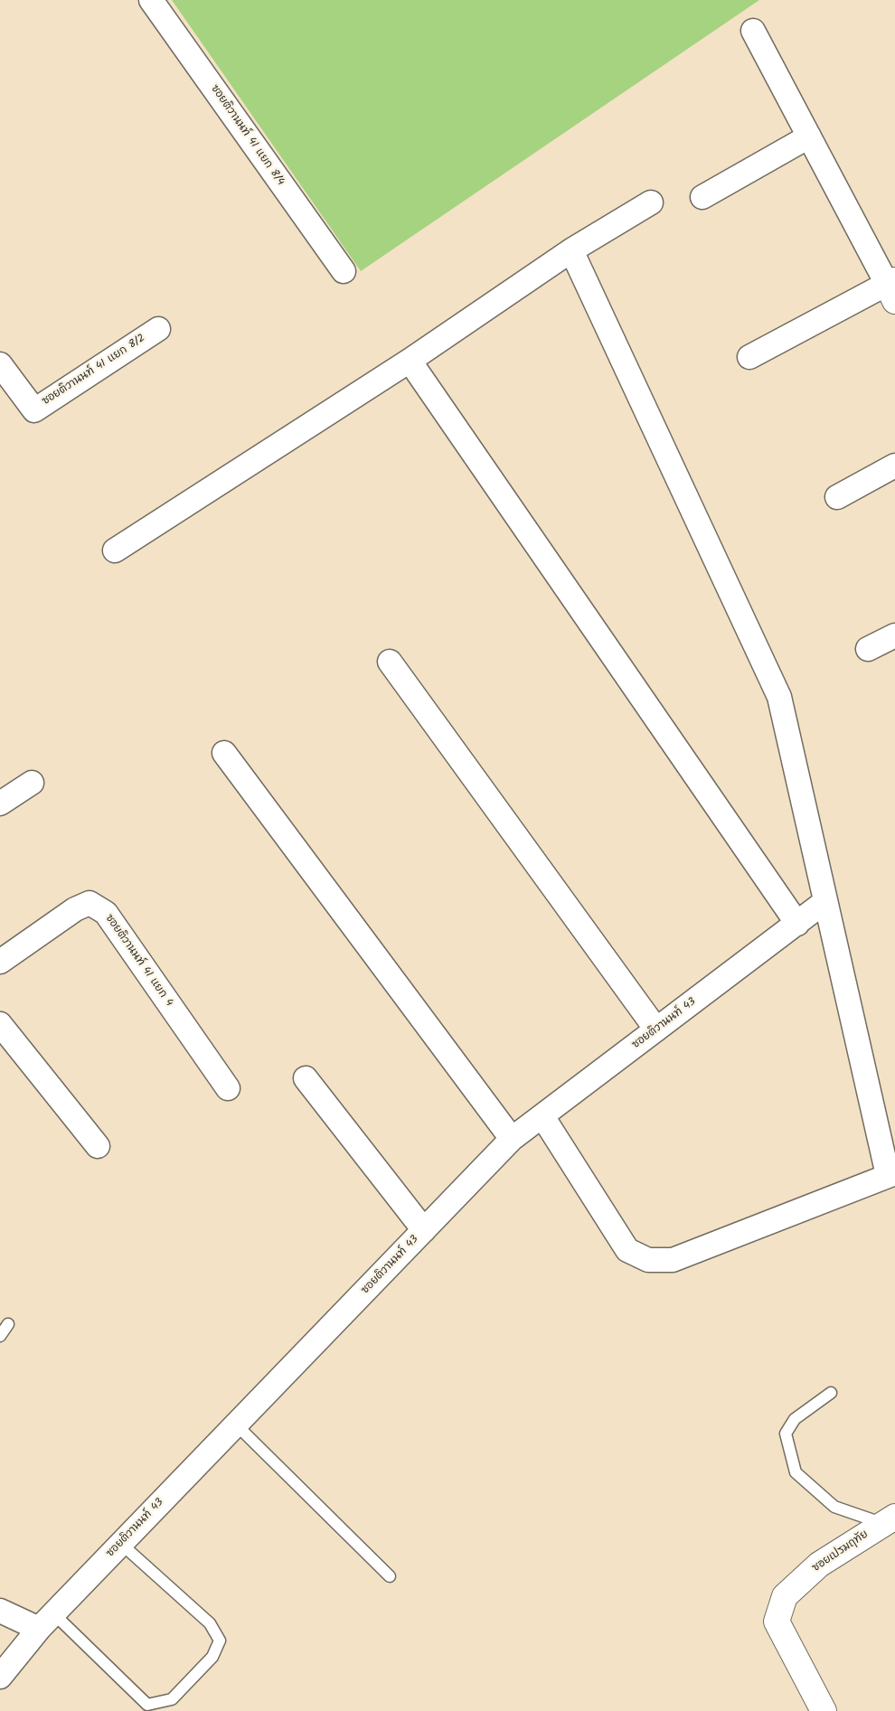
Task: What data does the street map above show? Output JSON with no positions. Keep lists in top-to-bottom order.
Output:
{
  "streets": {
    "street": [
      "ซอยติวานนท์ 41 แยก 8/4",
      "ซอยติวานนท์ 41 แยก 8/2",
      "ซอยติวานนท์ 41 แยก 4",
      "ซอยติวานนท์ 43",
      "ซอยเปรมฤทัย"
    ]
  }
}
